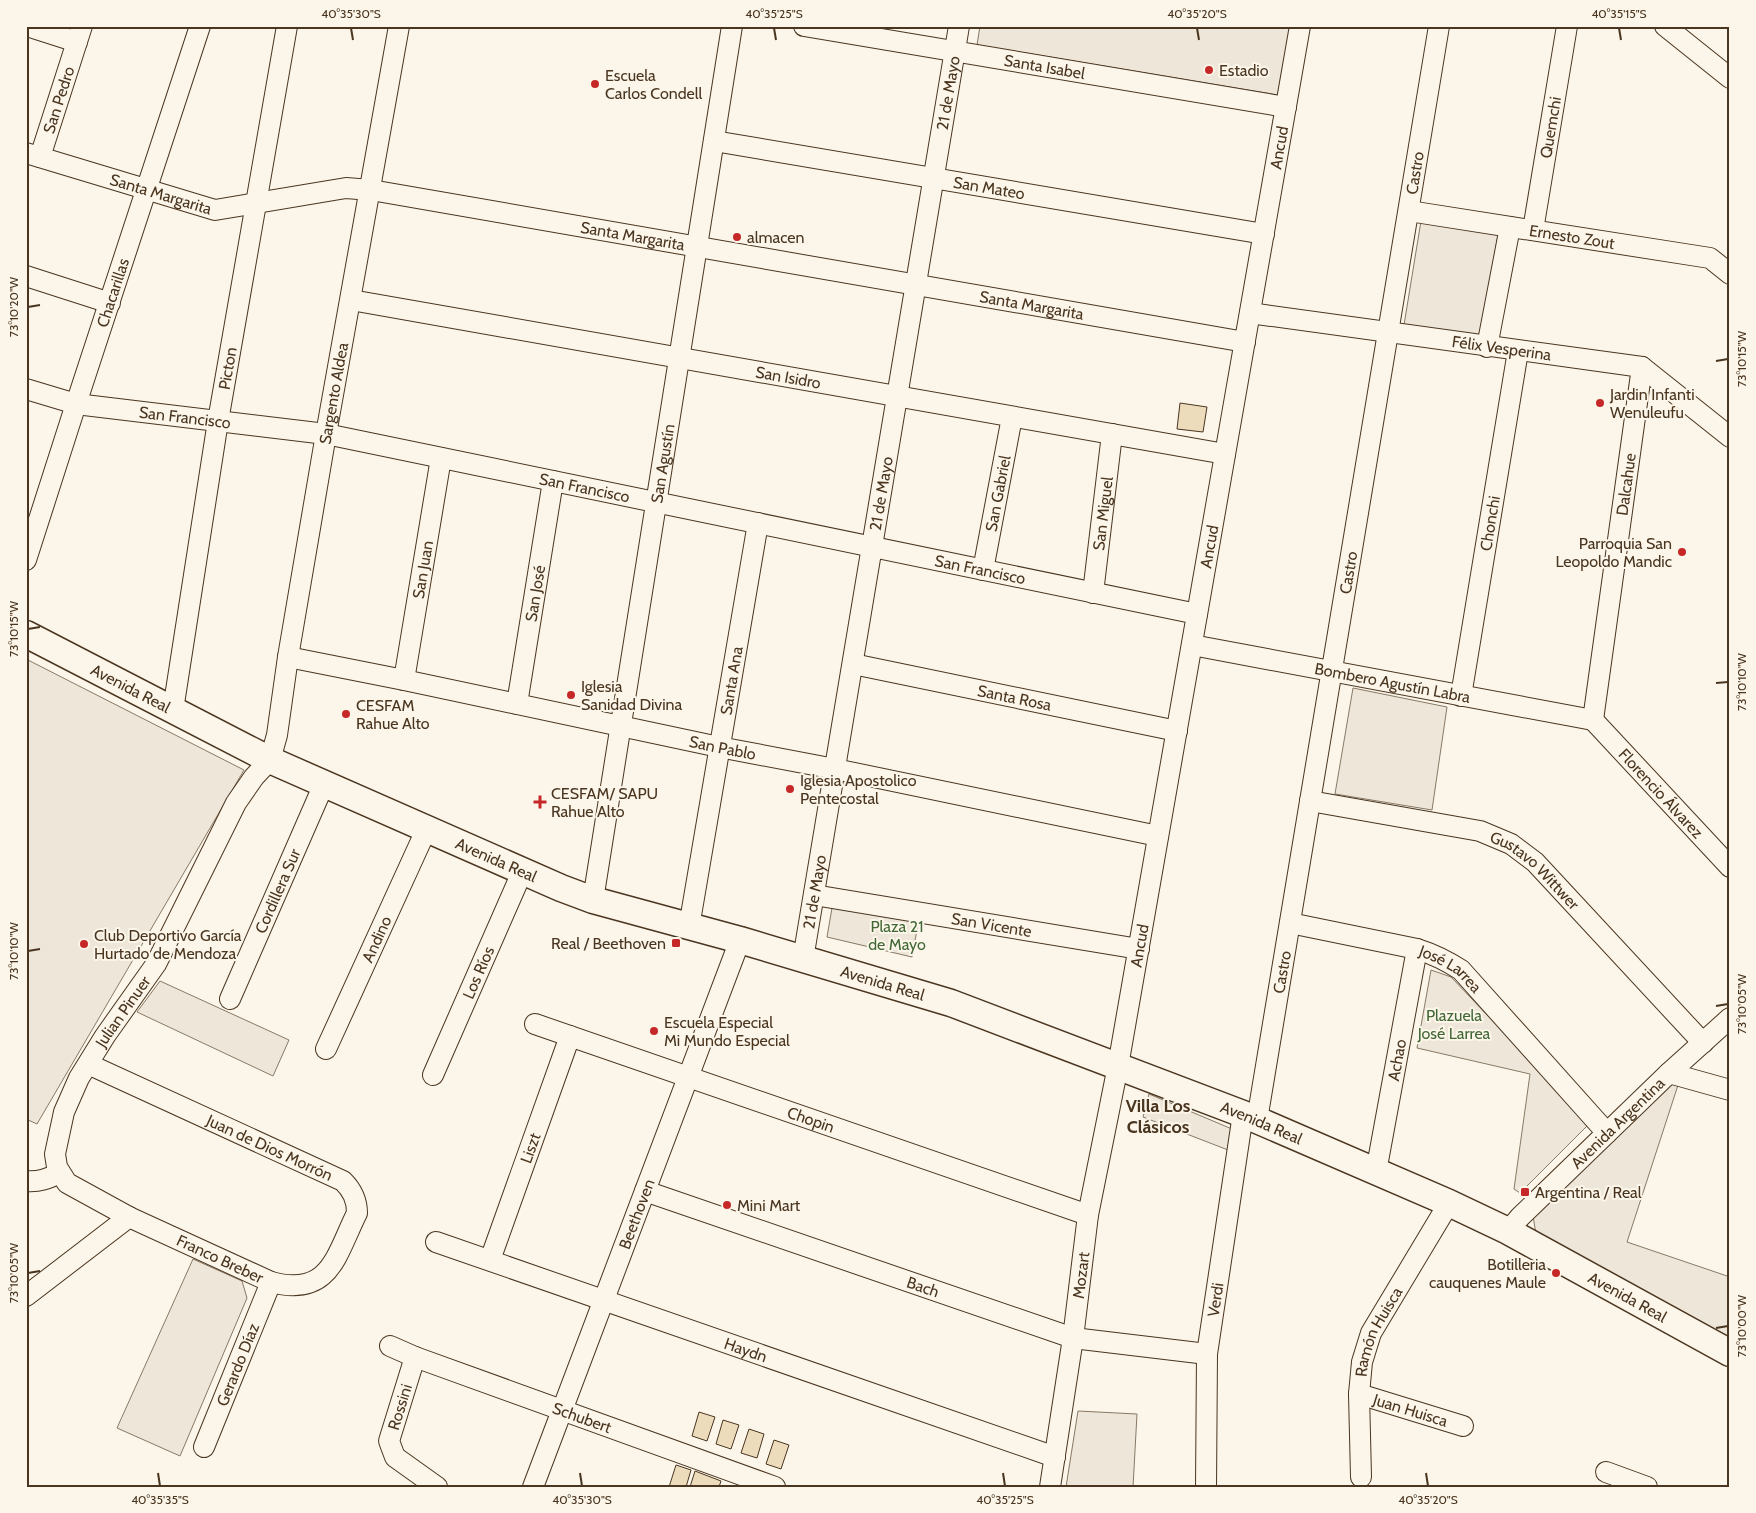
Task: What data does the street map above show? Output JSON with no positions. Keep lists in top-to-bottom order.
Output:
{
  "streets": {
    "main road": ["Avenida Real"],
    "street": [
      "Santa Isabel",
      "21 de Mayo",
      "San Pedro",
      "Quemchi",
      "Ancud",
      "Castro",
      "San Mateo",
      "Santa Margarita",
      "Ernesto Zout",
      "Chacarillas",
      "Félix Vesperina",
      "Picton",
      "San Isidro",
      "Sargento Aldea",
      "San Francisco",
      "San Agustín",
      "Dalcahue",
      "San Gabriel",
      "San Miguel",
      "Chonchi",
      "San Juan",
      "San José",
      "Santa Ana",
      "Bombero Agustín Labra",
      "Santa Rosa",
      "San Pablo",
      "Florencio Álvarez",
      "Gustavo Wittwer",
      "Cordillera Sur",
      "San Vicente",
      "Andino",
      "Los Ríos",
      "José Larrea",
      "Julian Pinuer",
      "Achao",
      "Chopin",
      "Avenida Argentina",
      "Juan de Dios Morrón",
      "Liszt",
      "Beethoven",
      "Franco Breber",
      "Mozart",
      "Bach",
      "Verdi",
      "Ramón Huisca",
      "Haydn",
      "Gerardo Díaz",
      "Rossini",
      "Juan Huisca",
      "Schubert"
    ]
  },
  "crossings": [
    ["Santa Isabel", "21 de Mayo"],
    ["Santa Isabel", "Ancud"],
    ["21 de Mayo", "San Mateo"],
    ["21 de Mayo", "Santa Margarita"],
    ["21 de Mayo", "San Isidro"],
    ["21 de Mayo", "San Francisco"],
    ["21 de Mayo", "Avenida Real"],
    ["21 de Mayo", "Santa Rosa"],
    ["21 de Mayo", "San Pablo"],
    ["21 de Mayo", "San Vicente"],
    ["San Pedro", "Santa Margarita"],
    ["Quemchi", "Ernesto Zout"],
    ["Ancud", "San Mateo"],
    ["Ancud", "Santa Margarita"],
    ["Ancud", "Félix Vesperina"],
    ["Ancud", "San Isidro"],
    ["Ancud", "San Francisco"],
    ["Ancud", "Bombero Agustín Labra"],
    ["Ancud", "Avenida Real"],
    ["Ancud", "Santa Rosa"],
    ["Ancud", "San Pablo"],
    ["Ancud", "San Vicente"],
    ["Ancud", "Mozart"],
    ["Castro", "Ernesto Zout"],
    ["Castro", "Félix Vesperina"],
    ["Castro", "Bombero Agustín Labra"],
    ["Castro", "Avenida Real"],
    ["Castro", "Gustavo Wittwer"],
    ["Castro", "José Larrea"],
    ["Castro", "Verdi"],
    ["San Mateo", "San Agustín"],
    ["Santa Margarita", "Chacarillas"],
    ["Santa Margarita", "Picton"],
    ["Santa Margarita", "Sargento Aldea"],
    ["Santa Margarita", "San Agustín"],
    ["Chacarillas", "San Francisco"],
    ["Félix Vesperina", "Dalcahue"],
    ["Félix Vesperina", "Chonchi"],
    ["Picton", "San Francisco"],
    ["Picton", "Avenida Real"],
    ["San Isidro", "Sargento Aldea"],
    ["San Isidro", "San Agustín"],
    ["San Isidro", "San Gabriel"],
    ["San Isidro", "San Miguel"],
    ["Sargento Aldea", "San Francisco"],
    ["Sargento Aldea", "Avenida Real"],
    ["Sargento Aldea", "San Pablo"],
    ["Sargento Aldea", "Julian Pinuer"],
    ["San Francisco", "San Agustín"],
    ["San Francisco", "San Gabriel"],
    ["San Francisco", "San Miguel"],
    ["San Francisco", "San Juan"],
    ["San Francisco", "San José"],
    ["San Francisco", "Santa Ana"],
    ["San Agustín", "Avenida Real"],
    ["San Agustín", "San Pablo"],
    ["Dalcahue", "Bombero Agustín Labra"],
    ["Dalcahue", "Florencio Álvarez"],
    ["Chonchi", "Bombero Agustín Labra"],
    ["San Juan", "San Pablo"],
    ["San José", "San Pablo"],
    ["Santa Ana", "Avenida Real"],
    ["Santa Ana", "San Pablo"],
    ["Bombero Agustín Labra", "Florencio Álvarez"],
    ["Avenida Real", "Cordillera Sur"],
    ["Avenida Real", "Andino"],
    ["Avenida Real", "Los Ríos"],
    ["Avenida Real", "Julian Pinuer"],
    ["Avenida Real", "Achao"],
    ["Avenida Real", "Avenida Argentina"],
    ["Avenida Real", "Beethoven"],
    ["Avenida Real", "Mozart"],
    ["Avenida Real", "Verdi"],
    ["Avenida Real", "Ramón Huisca"],
    ["Gustavo Wittwer", "Avenida Argentina"],
    ["José Larrea", "Achao"],
    ["José Larrea", "Avenida Argentina"],
    ["Julian Pinuer", "Juan de Dios Morrón"],
    ["Chopin", "Liszt"],
    ["Chopin", "Beethoven"],
    ["Chopin", "Mozart"],
    ["Juan de Dios Morrón", "Franco Breber"],
    ["Liszt", "Haydn"],
    ["Beethoven", "Bach"],
    ["Beethoven", "Haydn"],
    ["Beethoven", "Schubert"],
    ["Franco Breber", "Gerardo Díaz"],
    ["Mozart", "Bach"],
    ["Mozart", "Haydn"],
    ["Bach", "Verdi"],
    ["Ramón Huisca", "Juan Huisca"],
    ["Rossini", "Schubert"]
  ],
  "districts": ["Villa Los Clásicos"],
  "parks": ["Plaza 21 de Mayo", "Plazuela José Larrea"],
  "places": {
    "other": [
      "Estadio",
      "Escuela Carlos Condell",
      "almacen",
      "Jardin Infanti Wenuleufu",
      "Parroquia San Leopoldo Mandic",
      "Iglesia Sanidad Divina",
      "CESFAM Rahue Alto",
      "Iglesia Apostolico Pentecostal",
      "Club Deportivo García Hurtado de Mendoza",
      "Escuela Especial Mi Mundo Especial",
      "Mini Mart",
      "Botilleria cauquenes Maule"
    ],
    "health": ["CESFAM/ SAPU Rahue Alto"],
    "transit": ["Real / Beethoven", "Argentina / Real"]
  },
  "coordinates": [
    "40°35'30\"S",
    "40°35'25\"S",
    "40°35'20\"S",
    "40°35'15\"S",
    "73°10'20\"W",
    "73°10'15\"W",
    "73°10'10\"W",
    "73°10'05\"W",
    "73°10'00\"W",
    "40°35'35\"S"
  ]
}
